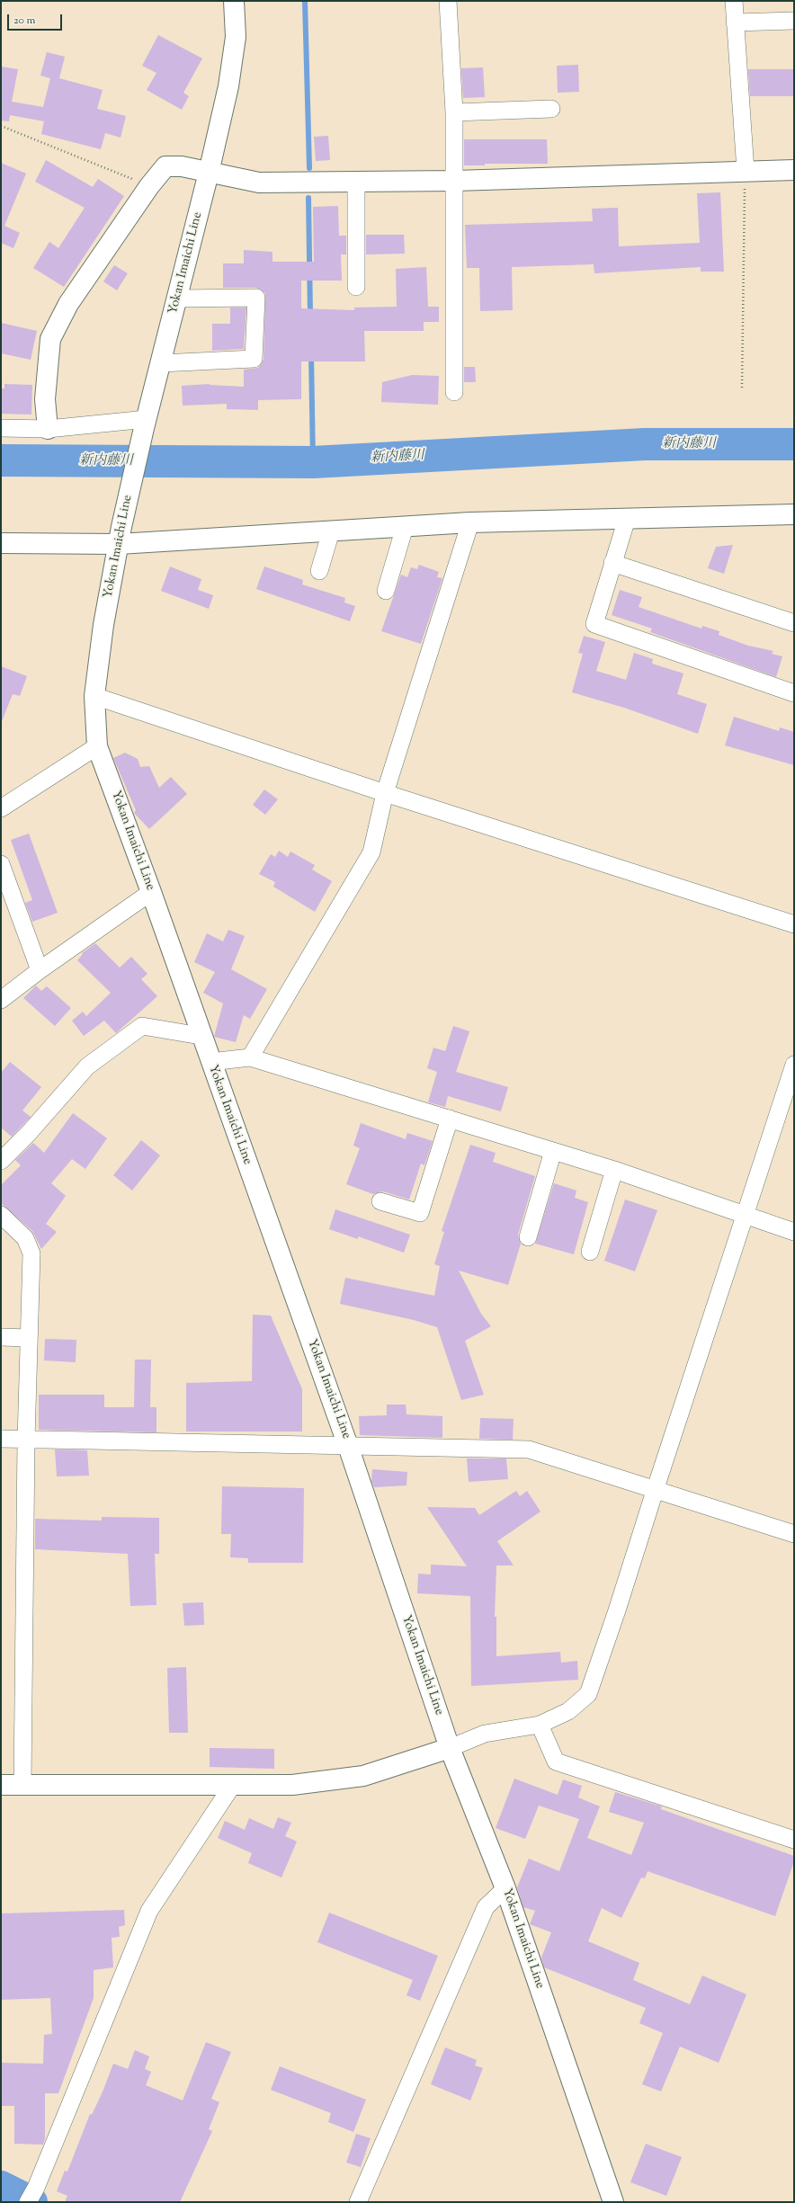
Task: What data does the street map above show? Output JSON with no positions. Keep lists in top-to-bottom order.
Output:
{
  "streets": {
    "main road": ["Yokan Imaichi Line"]
  },
  "water": ["新内藤川"],
  "scale_bar": "20 m"
}
